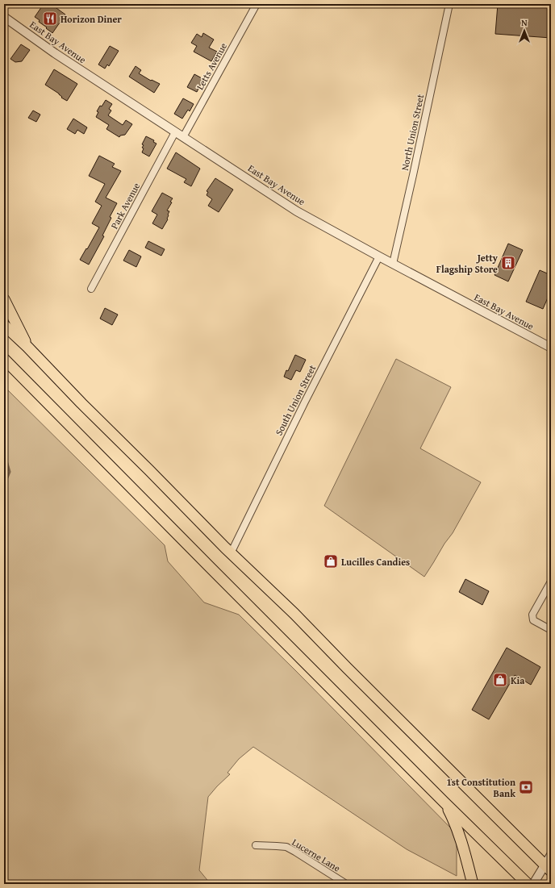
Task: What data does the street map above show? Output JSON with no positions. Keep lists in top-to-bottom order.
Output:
{
  "streets": {
    "street": [
      "East Bay Avenue",
      "Letts Avenue",
      "North Union Street",
      "Park Avenue",
      "South Union Street",
      "Lucerne Lane"
    ]
  },
  "crossings": [
    ["East Bay Avenue", "Letts Avenue"],
    ["East Bay Avenue", "North Union Street"],
    ["East Bay Avenue", "Park Avenue"],
    ["East Bay Avenue", "South Union Street"]
  ],
  "places": {
    "restaurant": ["Horizon Diner"],
    "building": ["Jetty Flagship Store"],
    "shop": ["Lucilles Candies", "Kia"],
    "bank": ["1st Constitution Bank"]
  },
  "north": "top"
}
